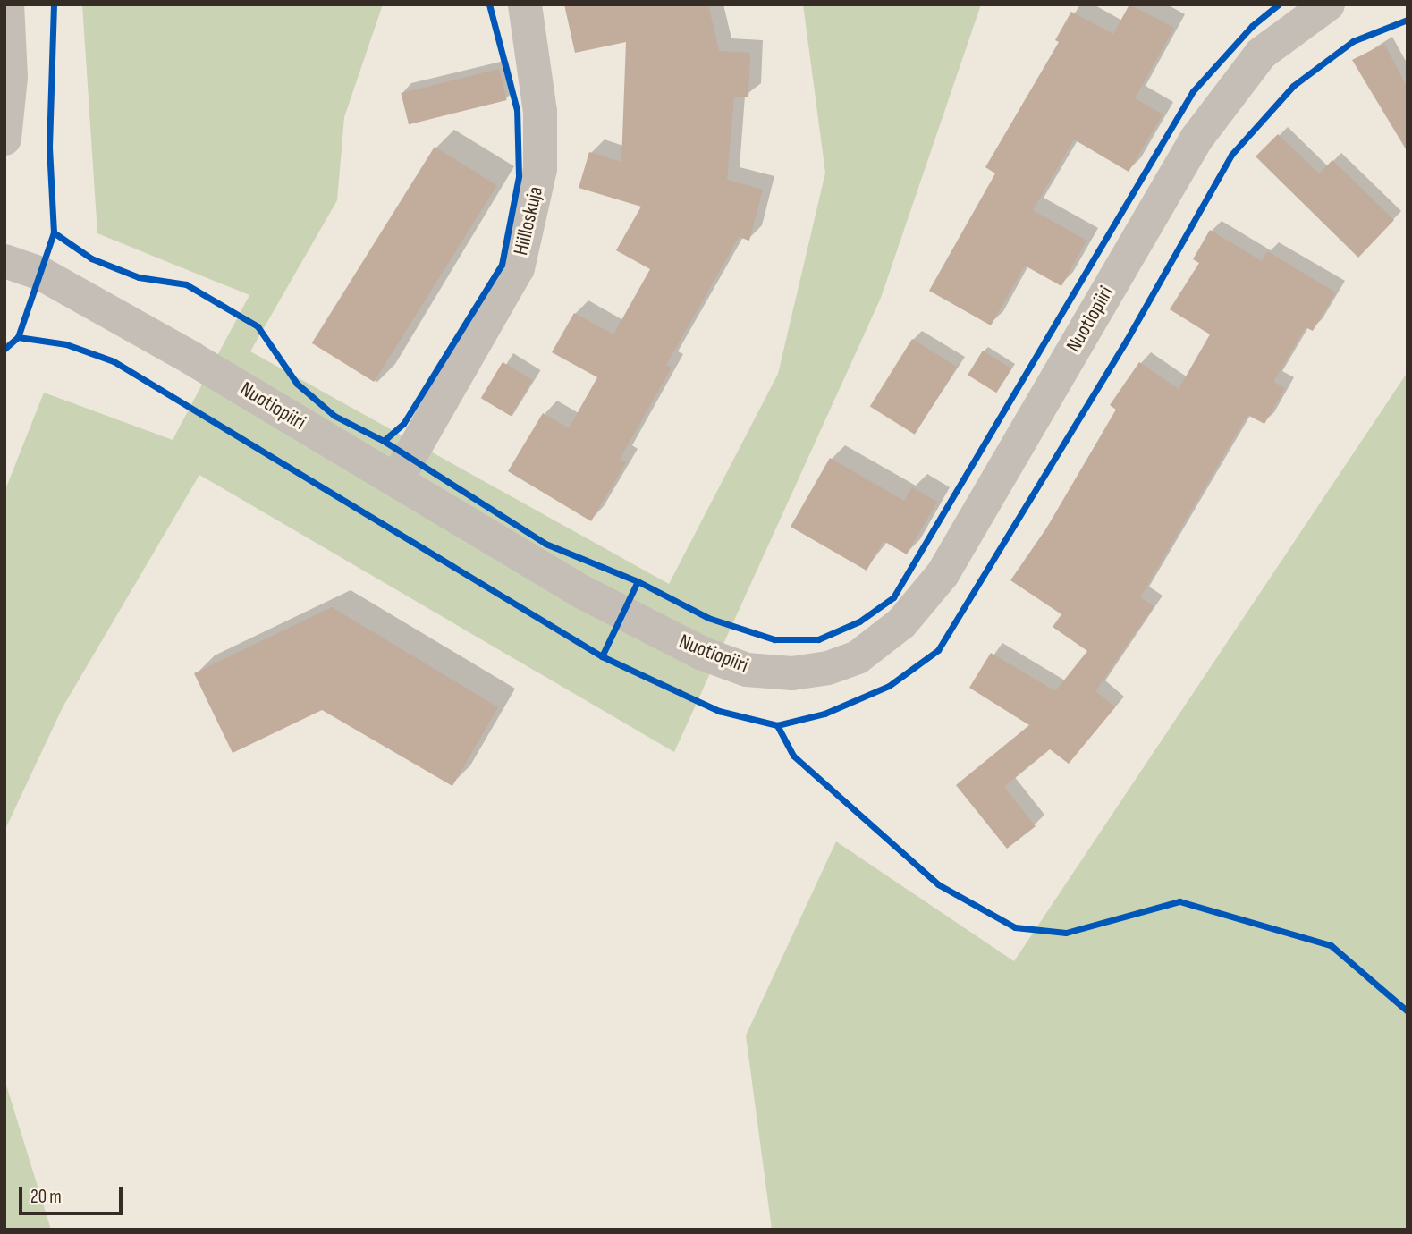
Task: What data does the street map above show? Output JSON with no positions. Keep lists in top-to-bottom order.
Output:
{
  "streets": {
    "street": ["Hiilloskuja", "Nuotiopiiri"]
  },
  "crossings": [
    ["Hiilloskuja", "Nuotiopiiri"]
  ],
  "scale_bar": "20 m"
}
